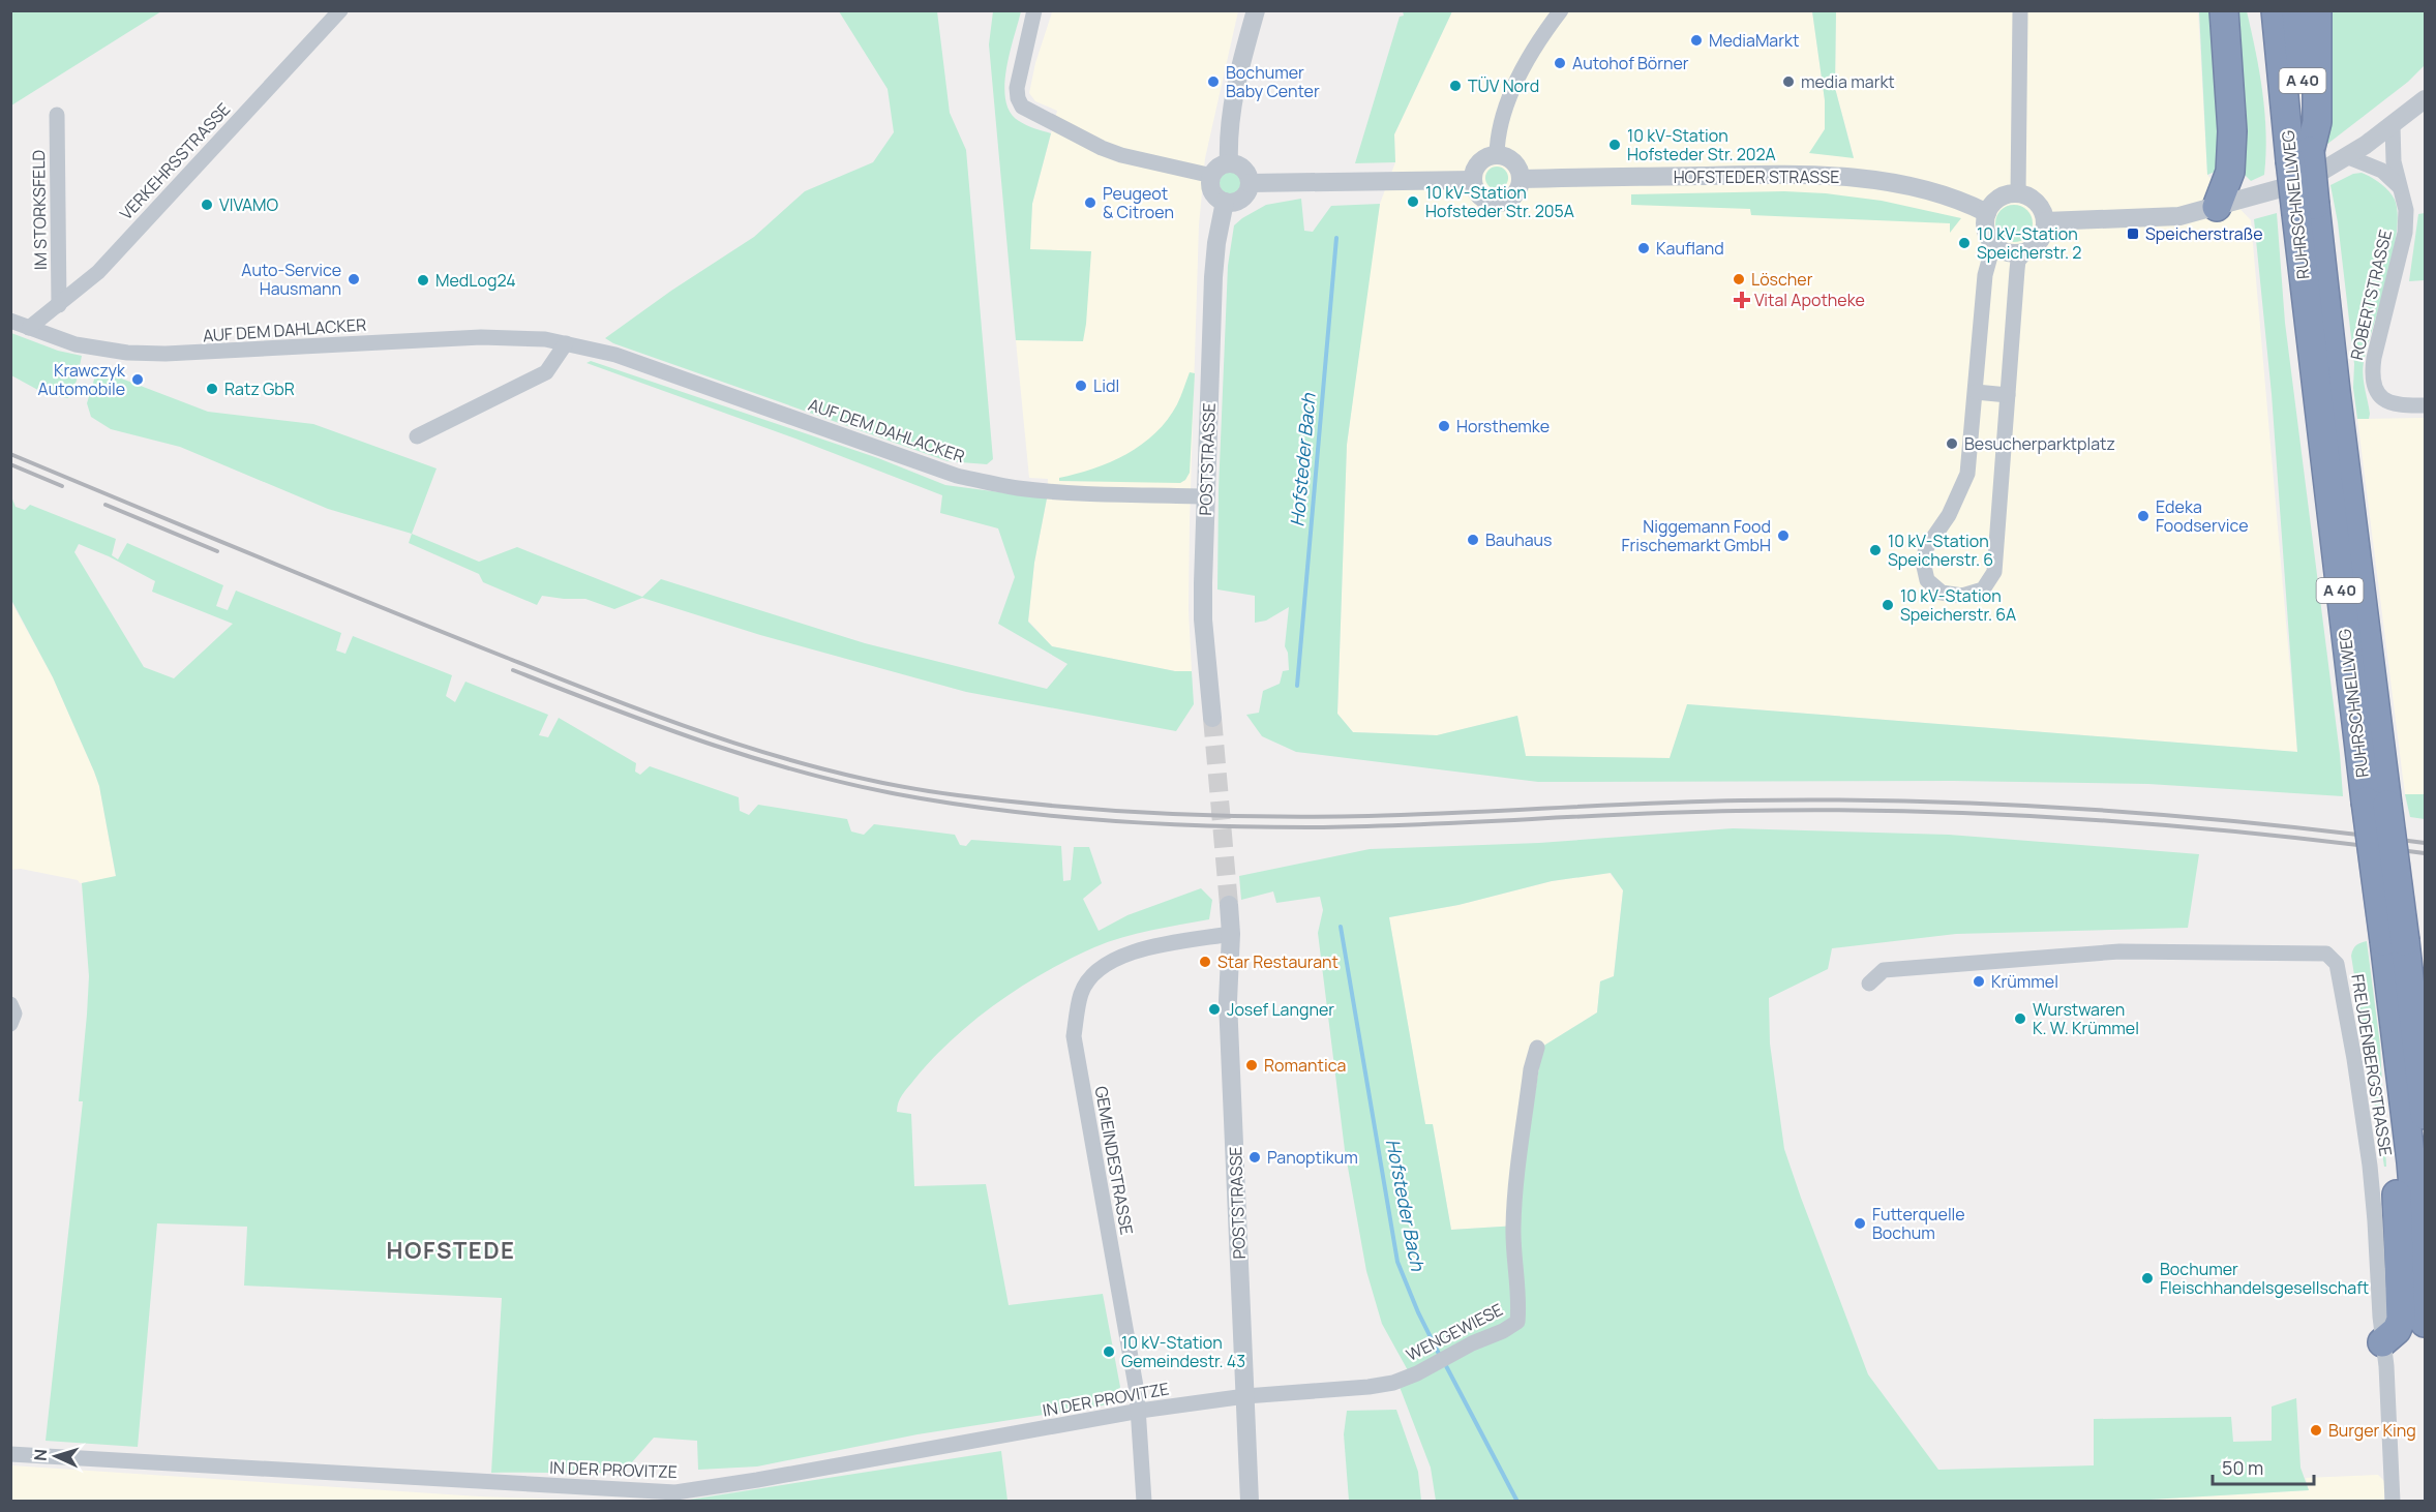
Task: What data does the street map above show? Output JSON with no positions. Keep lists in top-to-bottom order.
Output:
{
  "streets": {
    "highway": ["A 40", "RUHRSCHNELLWEG"],
    "street": [
      "VERKEHRSSTRASSE",
      "HOFSTEDER STRASSE",
      "IM STORKSFELD",
      "ROBERTSTRASSE",
      "AUF DEM DAHLACKER",
      "POSTSTRASSE",
      "FREUDENBERGSTRASSE",
      "GEMEINDESTRASSE",
      "WENGEWIESE",
      "IN DER PROVITZE"
    ]
  },
  "crossings": [
    ["VERKEHRSSTRASSE", "IM STORKSFELD"],
    ["VERKEHRSSTRASSE", "AUF DEM DAHLACKER"],
    ["AUF DEM DAHLACKER", "POSTSTRASSE"],
    ["POSTSTRASSE", "GEMEINDESTRASSE"],
    ["POSTSTRASSE", "WENGEWIESE"],
    ["POSTSTRASSE", "IN DER PROVITZE"],
    ["GEMEINDESTRASSE", "IN DER PROVITZE"],
    ["WENGEWIESE", "IN DER PROVITZE"]
  ],
  "districts": ["HOFSTEDE"],
  "water": ["Hofsteder Bach"],
  "places": {
    "other": [
      "MediaMarkt",
      "Autohof Börner",
      "Bochumer Baby Center",
      "media markt",
      "TÜV Nord",
      "10 kV-Station Hofsteder Str. 202A",
      "10 kV-Station Hofsteder Str. 205A",
      "Peugeot & Citroen",
      "VIVAMO",
      "10 kV-Station Speicherstr. 2",
      "Kaufland",
      "Auto-Service Hausmann",
      "Löscher",
      "MedLog24",
      "Krawczyk Automobile",
      "Lidl",
      "Ratz GbR",
      "Horsthemke",
      "Besucherparktplatz",
      "Edeka Foodservice",
      "Niggemann Food Frischemarkt GmbH",
      "Bauhaus",
      "10 kV-Station Speicherstr. 6",
      "10 kV-Station Speicherstr. 6A",
      "Star Restaurant",
      "Krümmel",
      "Josef Langner",
      "Wurstwaren K. W. Krümmel",
      "Romantica",
      "Panoptikum",
      "Futterquelle Bochum",
      "Bochumer Fleischhandelsgesellschaft",
      "10 kV-Station Gemeindestr. 43",
      "Burger King"
    ],
    "transit": ["Speicherstraße"],
    "health": ["Vital Apotheke"]
  },
  "scale_bar": "50 m",
  "north": "left"
}
